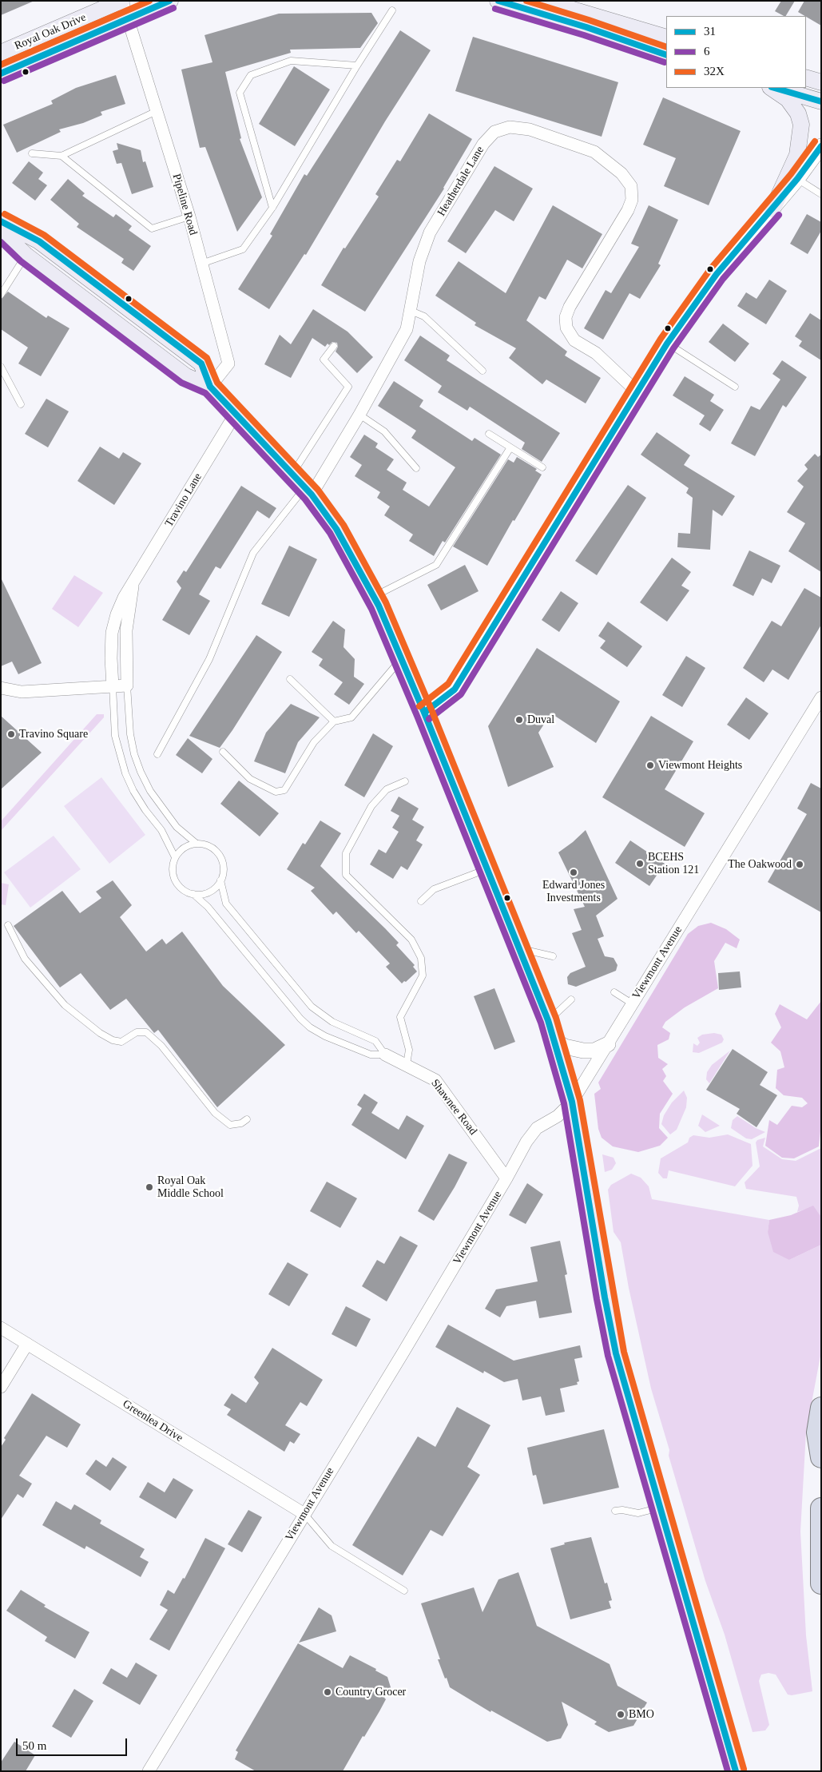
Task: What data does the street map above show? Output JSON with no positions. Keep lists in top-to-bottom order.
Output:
{
  "streets": {
    "main road": ["Royal Oak Drive"],
    "street": [
      "Heatherdale Lane",
      "Pipeline Road",
      "Travino Lane",
      "Viewmont Avenue",
      "Shawnee Road",
      "Greenlea Drive"
    ]
  },
  "crossings": [
    ["Royal Oak Drive", "Pipeline Road"],
    ["Viewmont Avenue", "Shawnee Road"],
    ["Viewmont Avenue", "Greenlea Drive"]
  ],
  "places": [
    "Duval",
    "Travino Square",
    "Viewmont Heights",
    "BCEHS Station 121",
    "The Oakwood",
    "Edward Jones Investments",
    "Royal Oak Middle School",
    "Country Grocer",
    "BMO"
  ],
  "lines": ["transit line 31", "transit line 32X", "transit line 6"],
  "legend": ["31", "6", "32X"],
  "scale_bar": "50 m"
}
